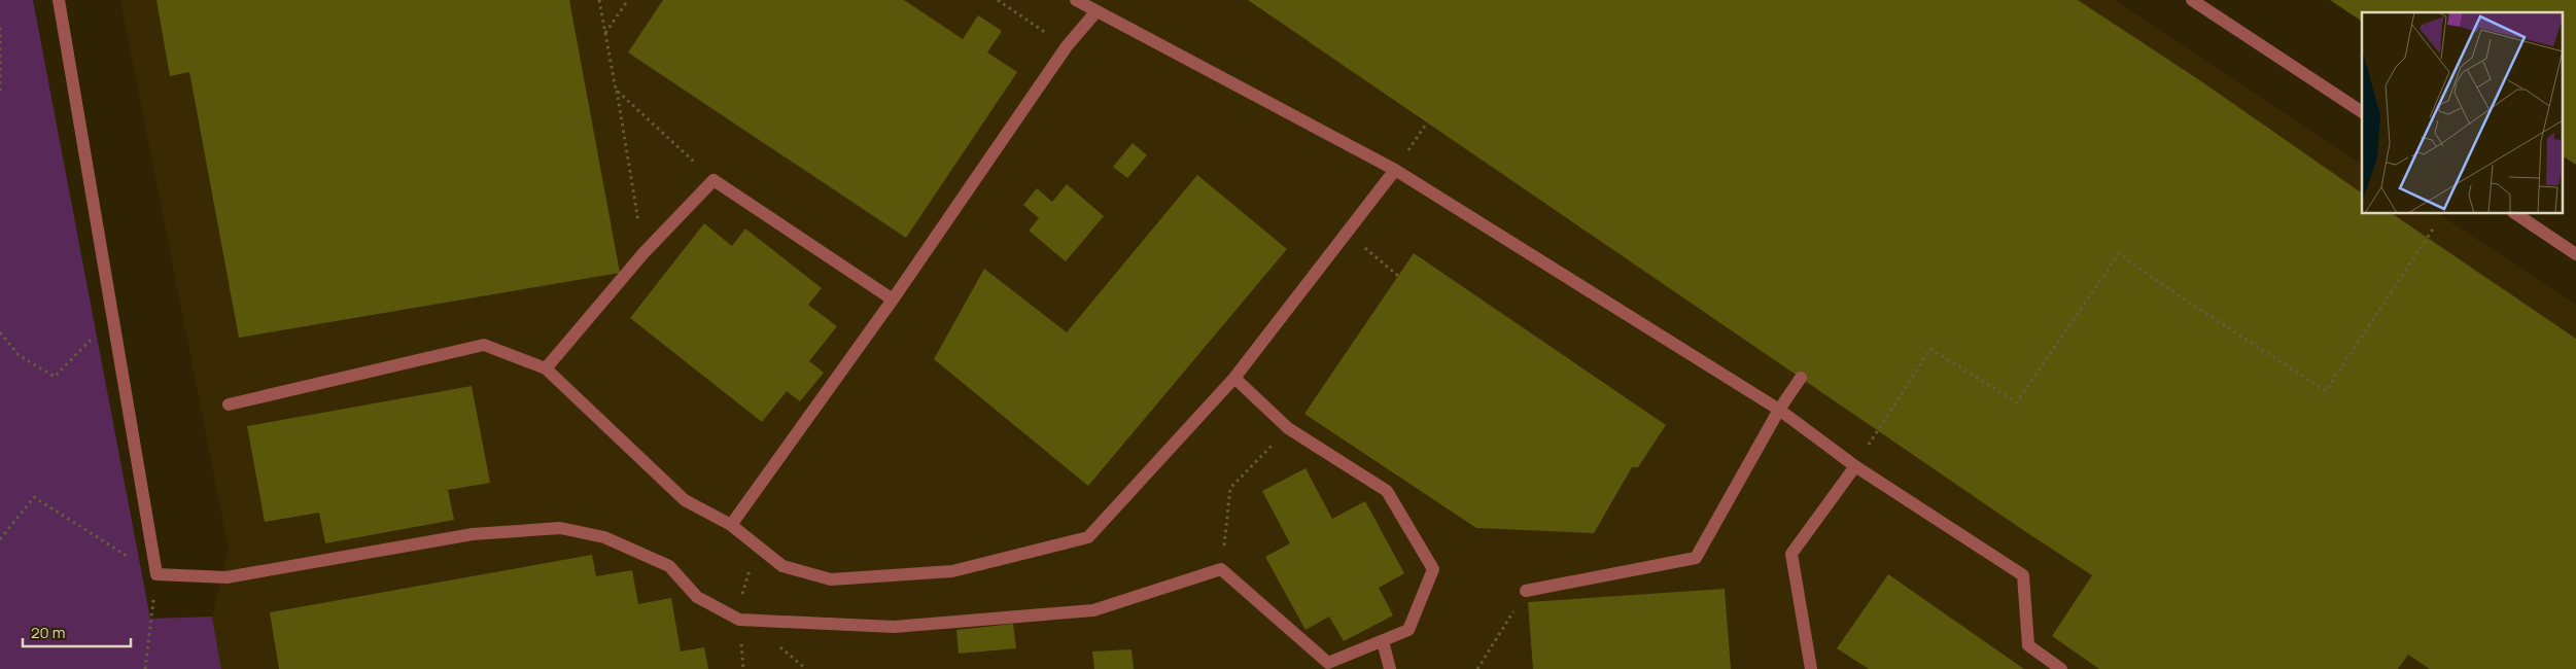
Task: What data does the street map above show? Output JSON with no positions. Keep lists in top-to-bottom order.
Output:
{
  "scale_bar": "20 m"
}
